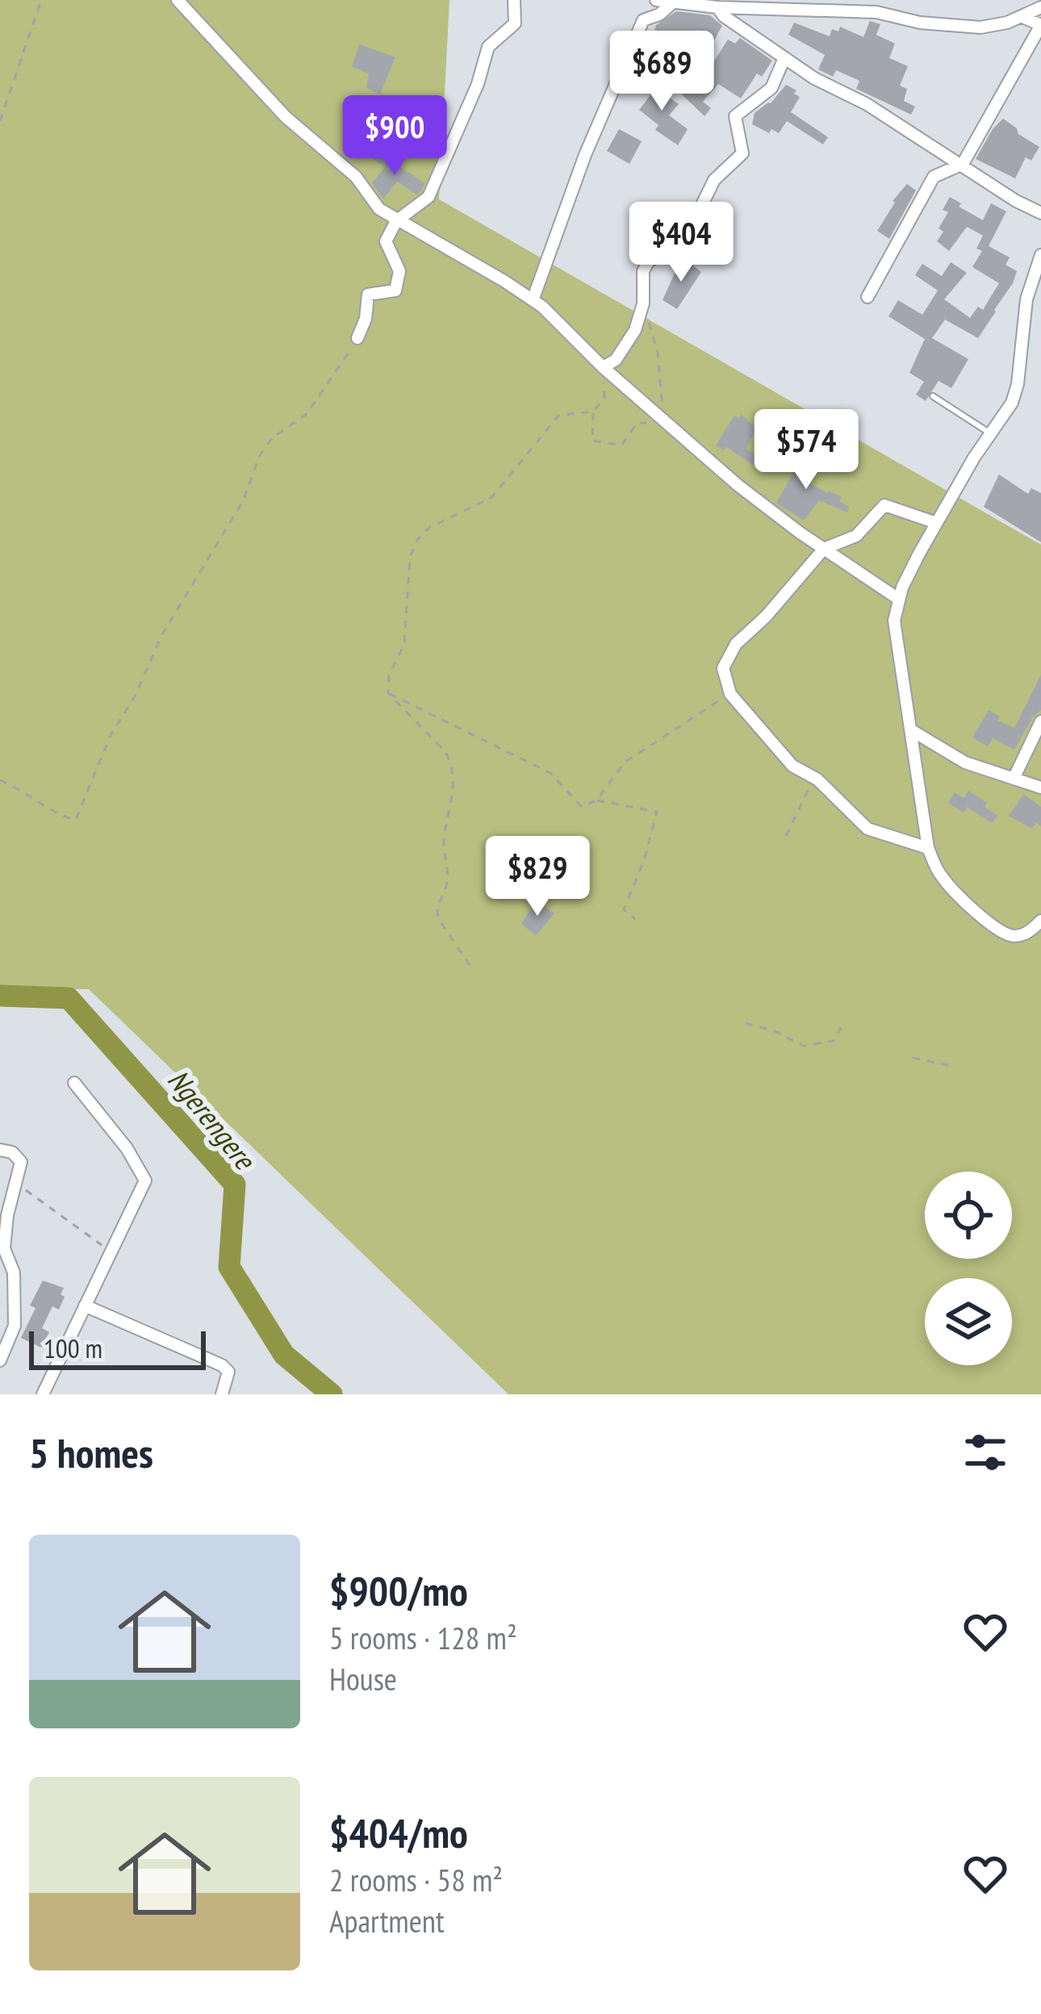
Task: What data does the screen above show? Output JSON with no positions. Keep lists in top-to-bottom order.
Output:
{
  "water": ["Ngerengere"],
  "scale_bar": "100 m",
  "page": {
    "price": [
      "$689",
      "$900",
      "$404",
      "$574",
      "$829"
    ],
    "scale": "100 m",
    "heading": "5 homes",
    "list": [
      {
        "name": "$900/mo",
        "note": "5 rooms · 128 m² · House"
      },
      {
        "name": "$404/mo",
        "note": "2 rooms · 58 m² · Apartment"
      }
    ]
  }
}
